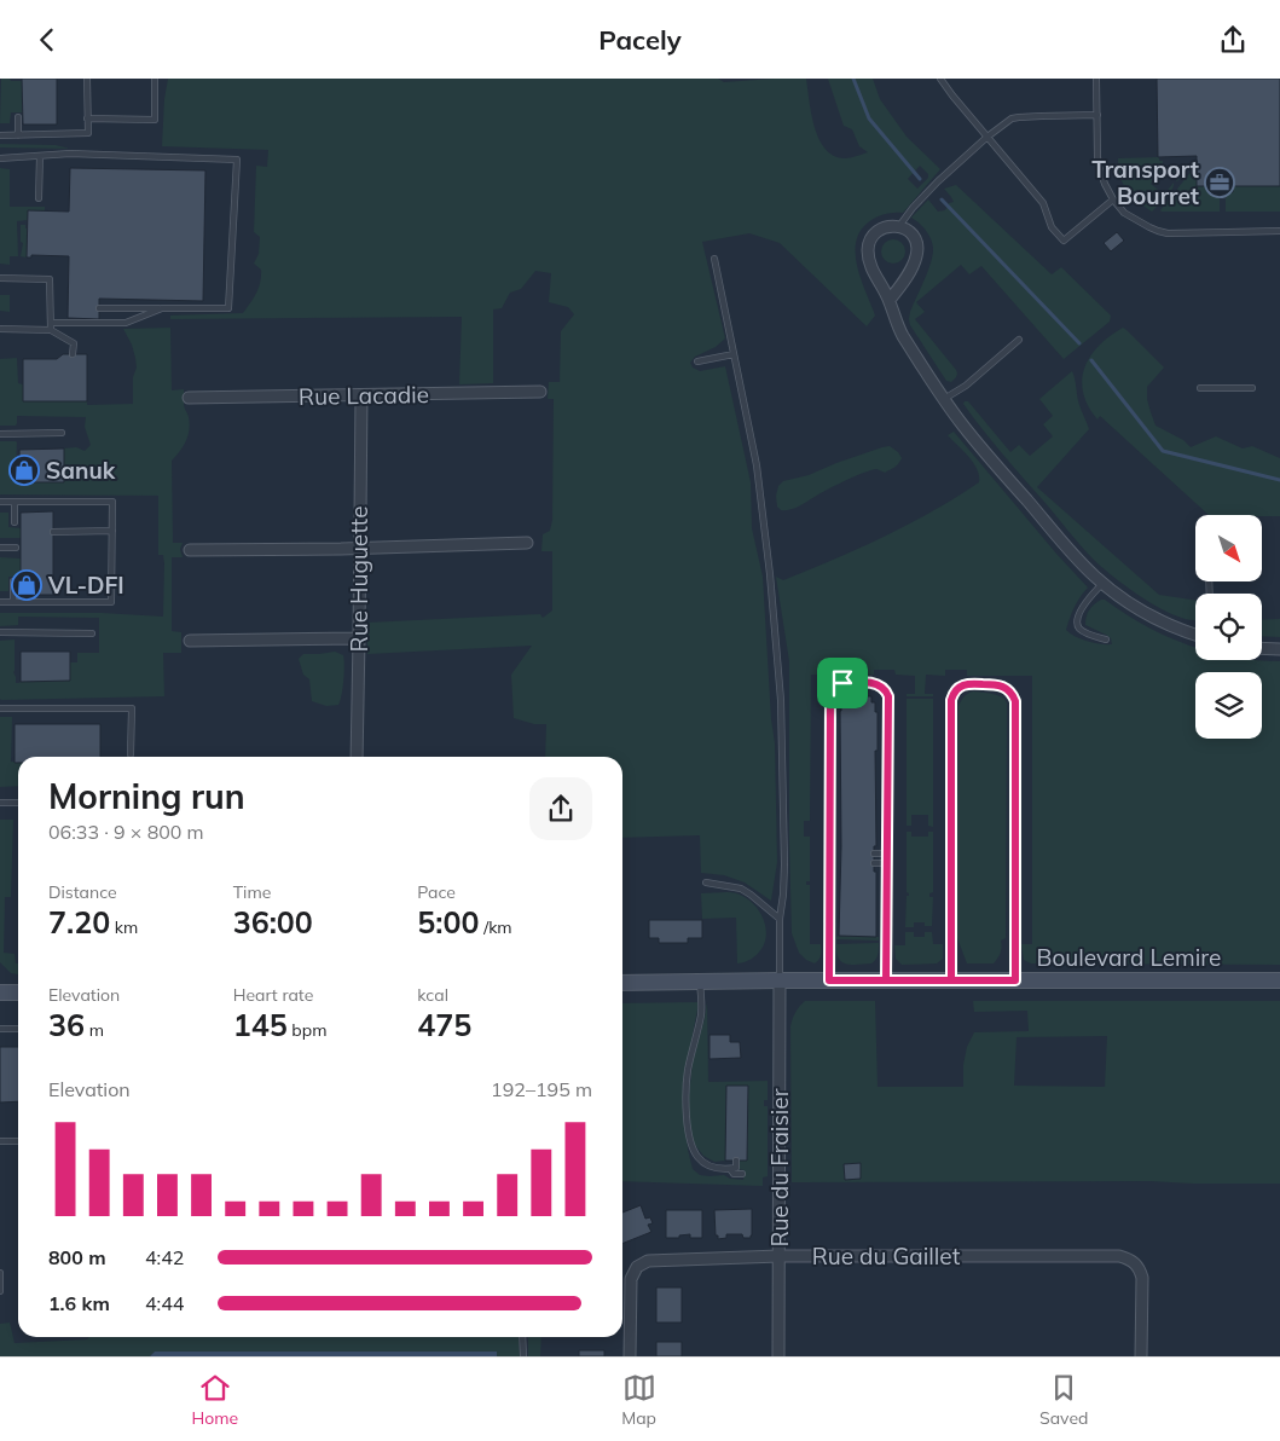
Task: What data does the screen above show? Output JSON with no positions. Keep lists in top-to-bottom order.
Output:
{
  "streets": {
    "main road": ["Boulevard Lemire"],
    "street": [
      "Rue Lacadie",
      "Rue Huguette",
      "Rue du Fraisier",
      "Rue du Gaillet"
    ]
  },
  "crossings": [
    ["Rue Lacadie", "Rue Huguette"],
    ["Boulevard Lemire", "Rue du Fraisier"],
    ["Rue du Fraisier", "Rue du Gaillet"]
  ],
  "places": {
    "office": ["Transport Bourret"],
    "shop": ["Sanuk", "VL-DFI"]
  },
  "north": "bottom right",
  "page": {
    "header": "Pacely",
    "heading": ["Morning run", "06:33 · 9 × 800 m"],
    "stats": [
      ["Distance", "7.20 km"],
      ["Time", "36:00"],
      ["Pace", "5:00 /km"],
      ["Elevation", "36 m"],
      ["Heart rate", "145 bpm"],
      ["kcal", "475"]
    ],
    "chart": ["Elevation", "192–195 m"],
    "list": [
      {
        "name": "800 m",
        "note": "4:42"
      },
      {
        "name": "1.6 km",
        "note": "4:44"
      }
    ],
    "tabs": ["Home", "Map", "Saved"]
  }
}
